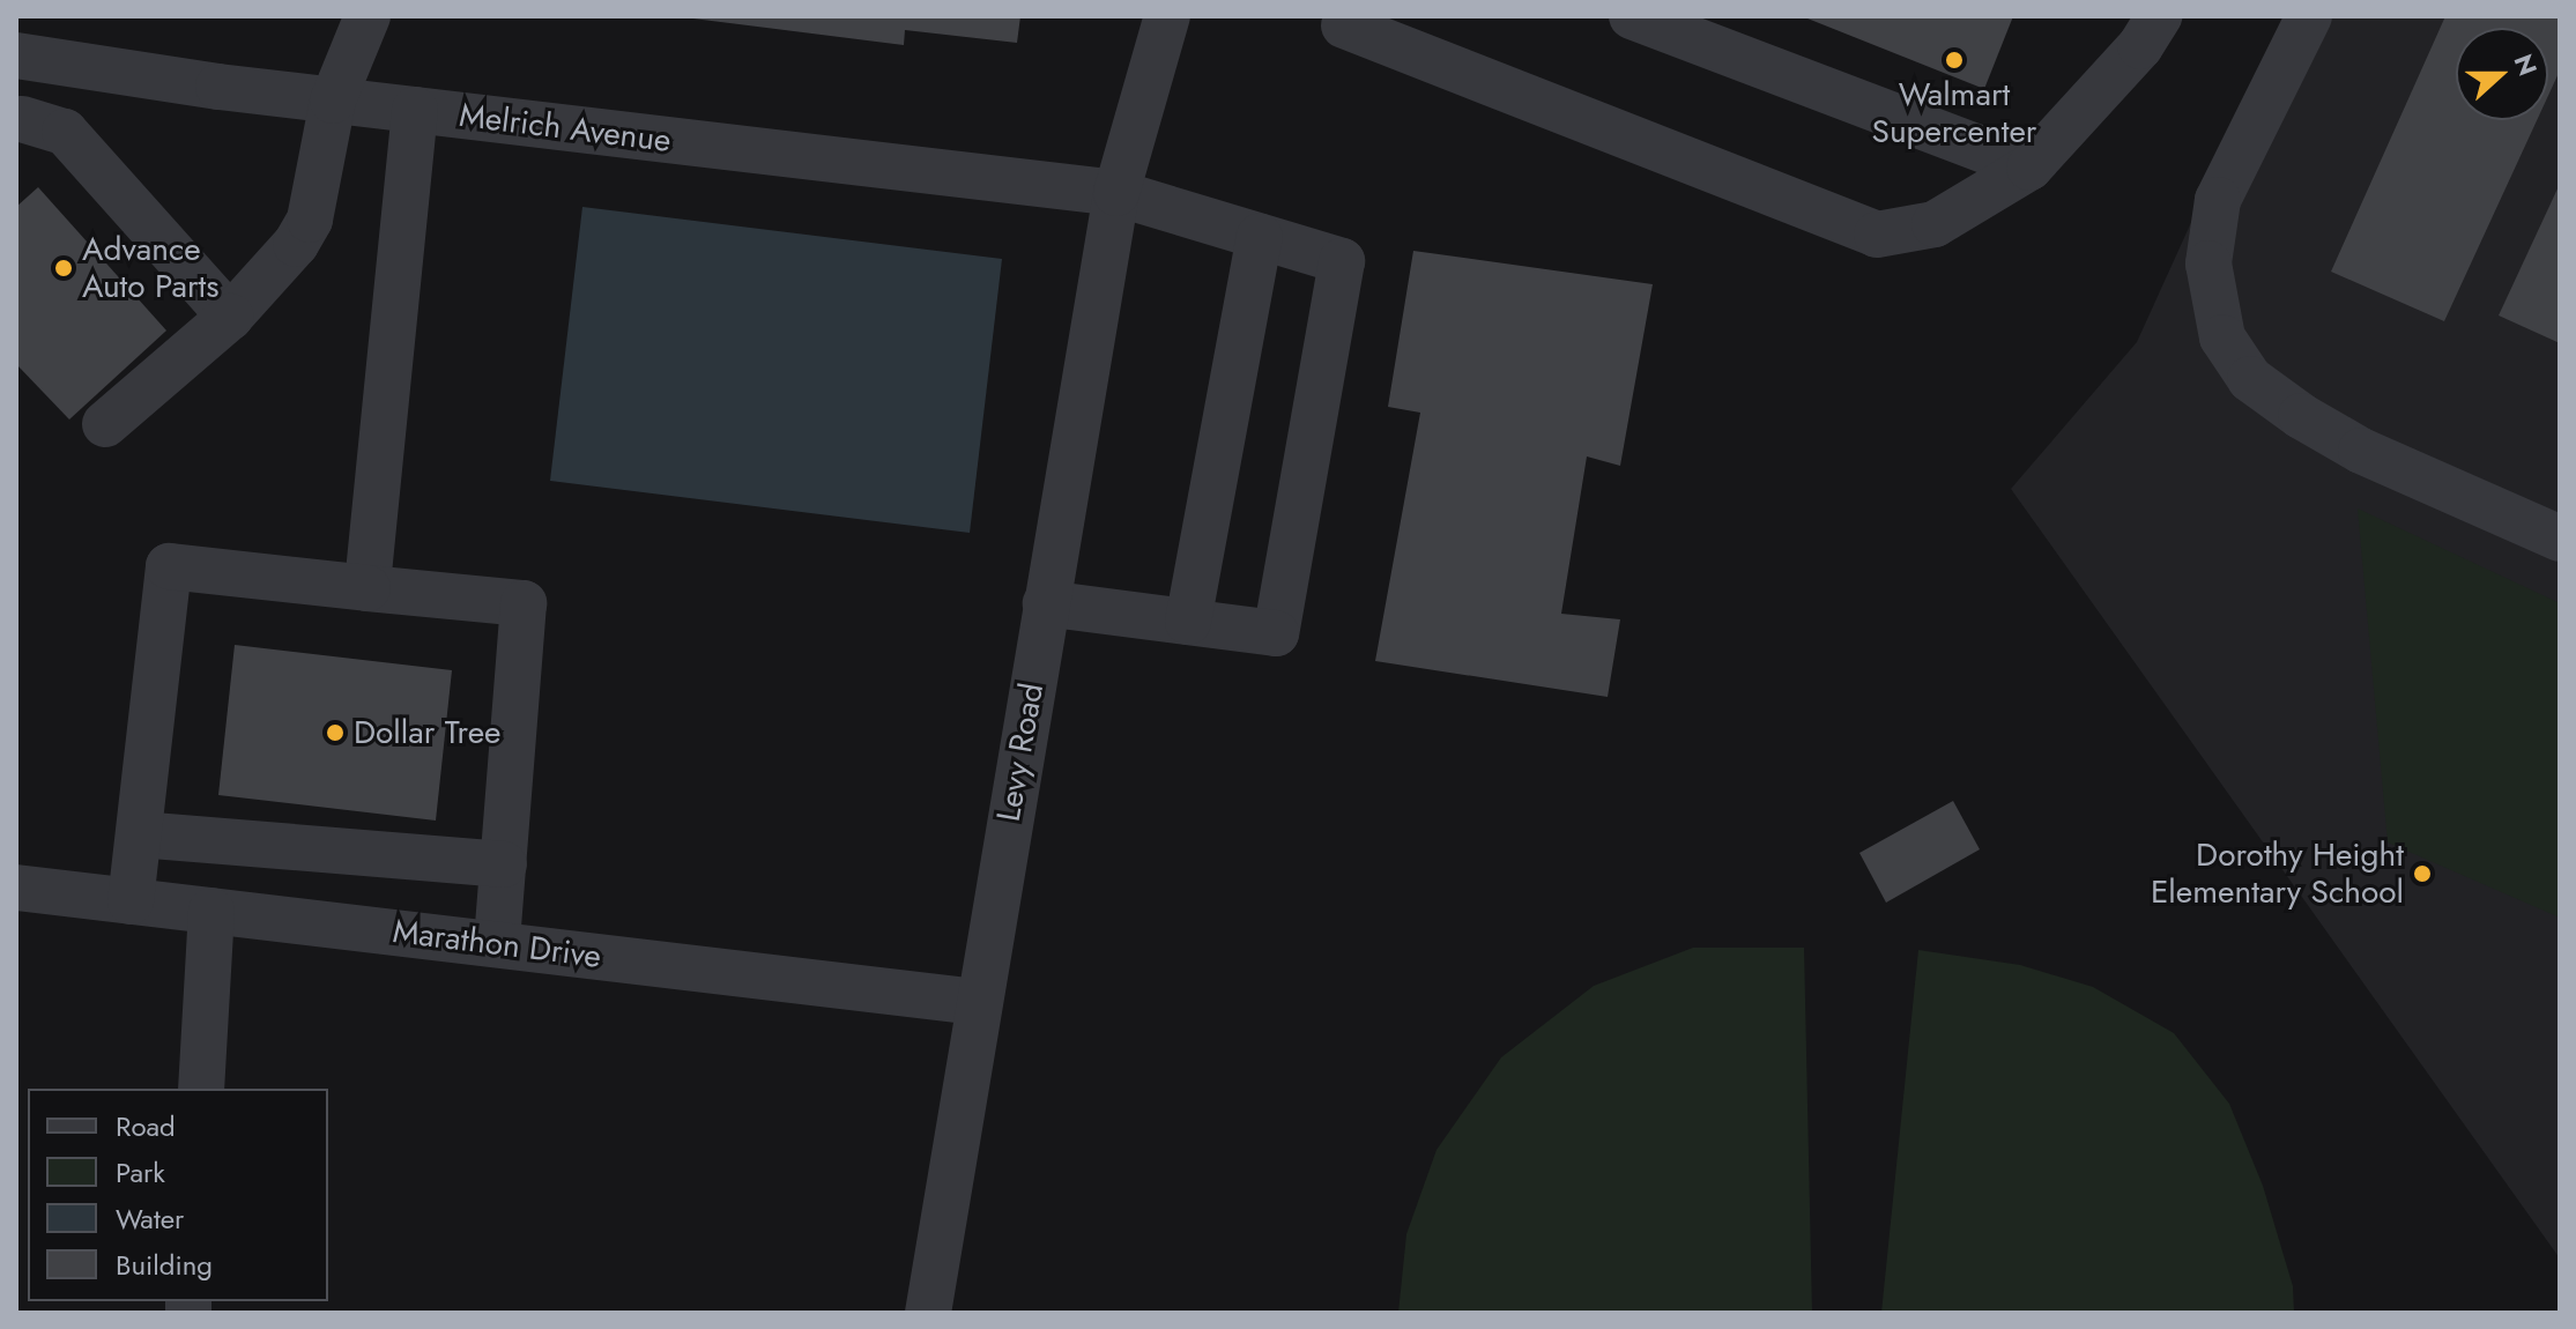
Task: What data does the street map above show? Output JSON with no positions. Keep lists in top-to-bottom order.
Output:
{
  "streets": {
    "street": ["Melrich Avenue", "Levy Road", "Marathon Drive"]
  },
  "crossings": [
    ["Melrich Avenue", "Levy Road"],
    ["Levy Road", "Marathon Drive"]
  ],
  "places": [
    "Walmart Supercenter",
    "Advance Auto Parts",
    "Dollar Tree",
    "Dorothy Height Elementary School"
  ],
  "legend": [
    "Road",
    "Park",
    "Water",
    "Building"
  ],
  "north": "right"
}
